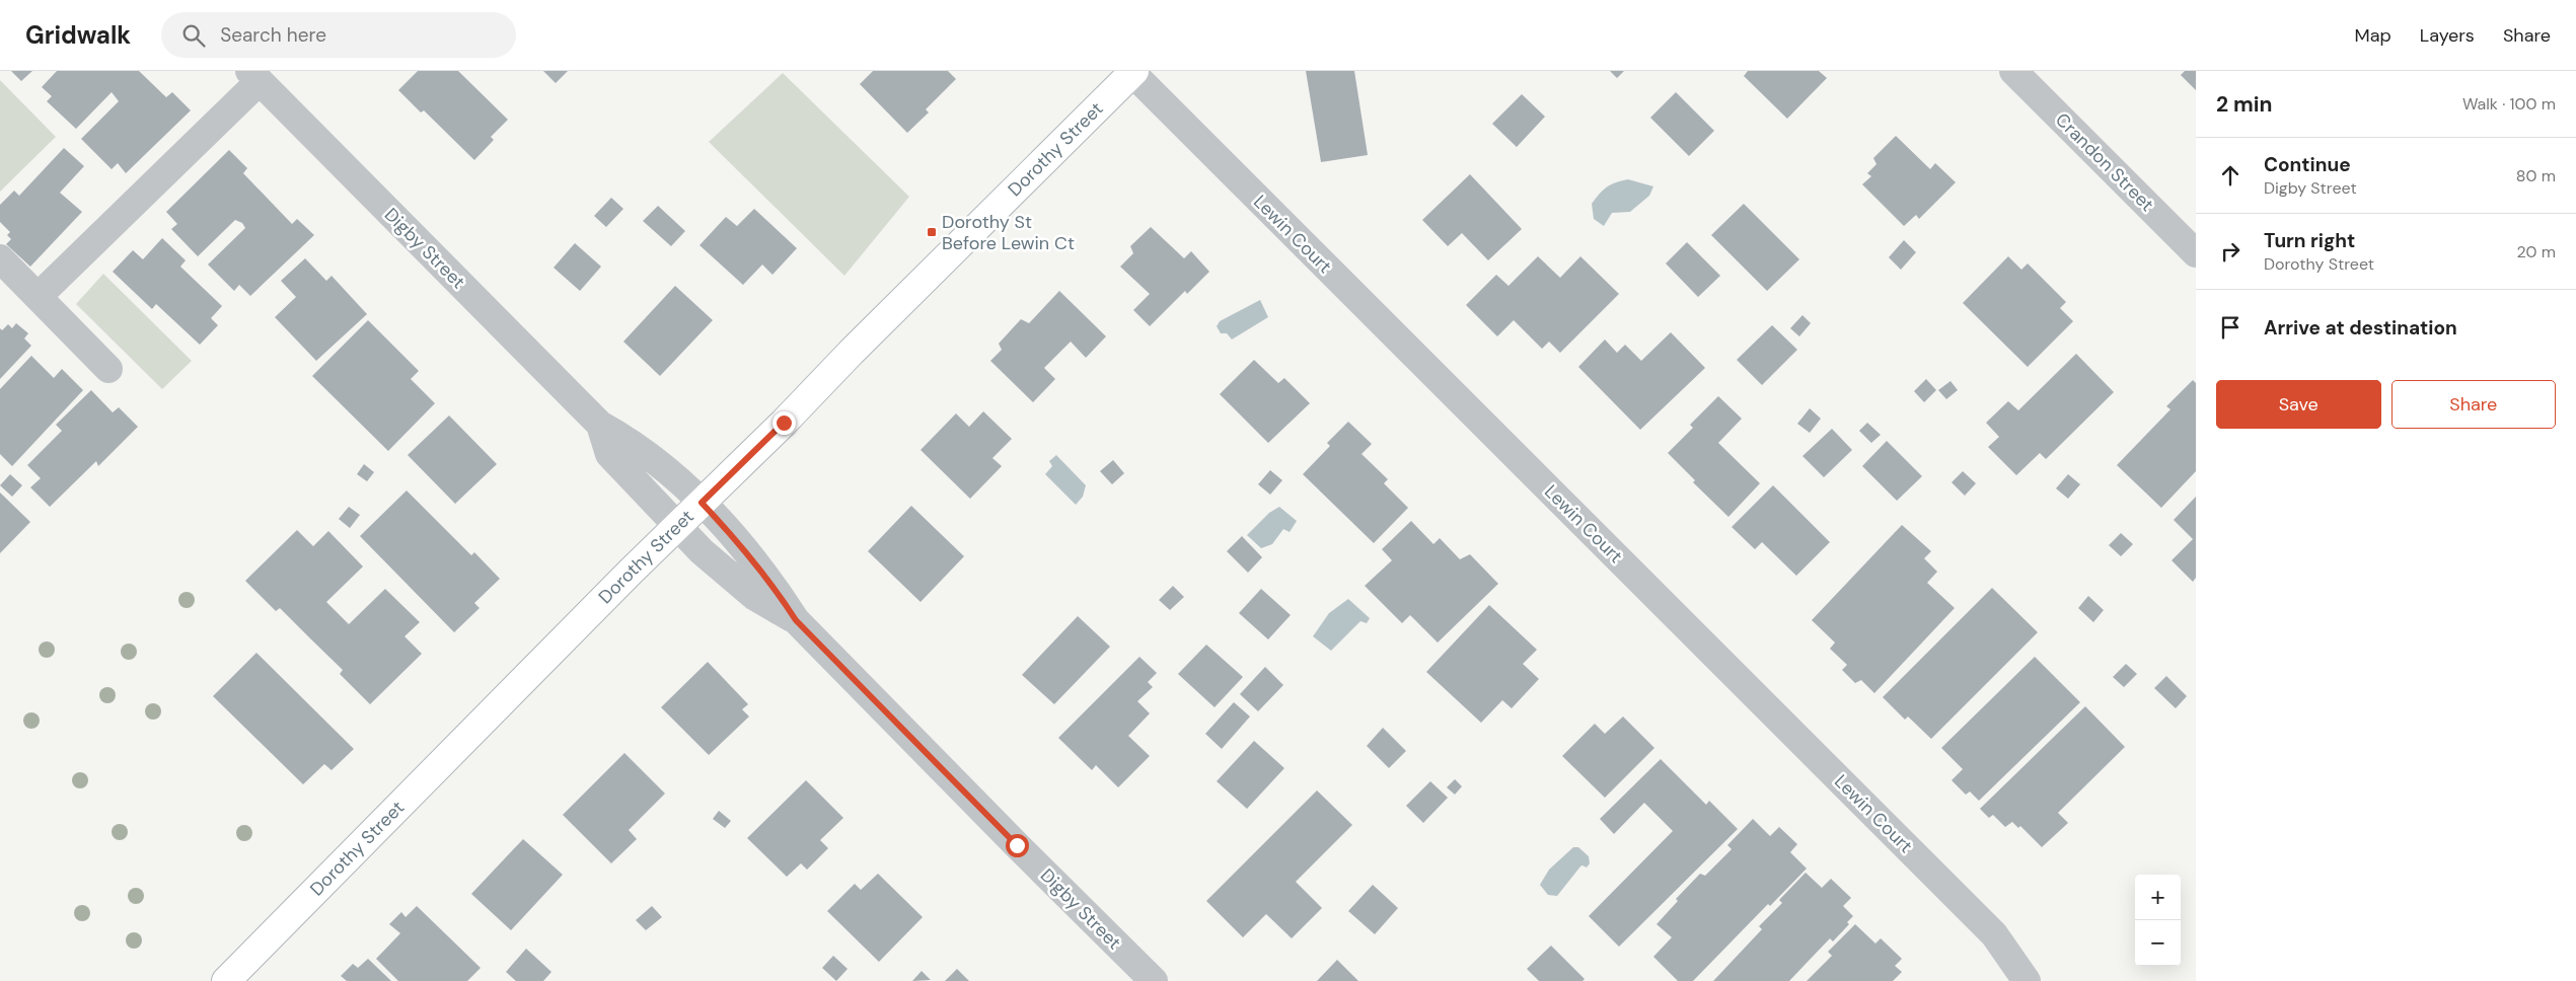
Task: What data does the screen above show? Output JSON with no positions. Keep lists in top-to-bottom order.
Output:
{
  "streets": {
    "main road": ["Dorothy Street"],
    "street": ["Crandon Street", "Lewin Court", "Digby Street"]
  },
  "crossings": [
    ["Dorothy Street", "Lewin Court"],
    ["Dorothy Street", "Digby Street"]
  ],
  "places": {
    "transit": ["Dorothy St Before Lewin Ct"]
  },
  "page": {
    "header": "Gridwalk",
    "search": "Search here",
    "nav": ["Map", "Layers", "Share"],
    "heading": ["2 min", "Walk · 100 m"],
    "list": [
      ["Continue", "Digby Street", "80 m"],
      ["Turn right", "Dorothy Street", "20 m"],
      "Arrive at destination"
    ],
    "buttons": ["Save", "Share"],
    "map_buttons": ["+", "−"]
  }
}
